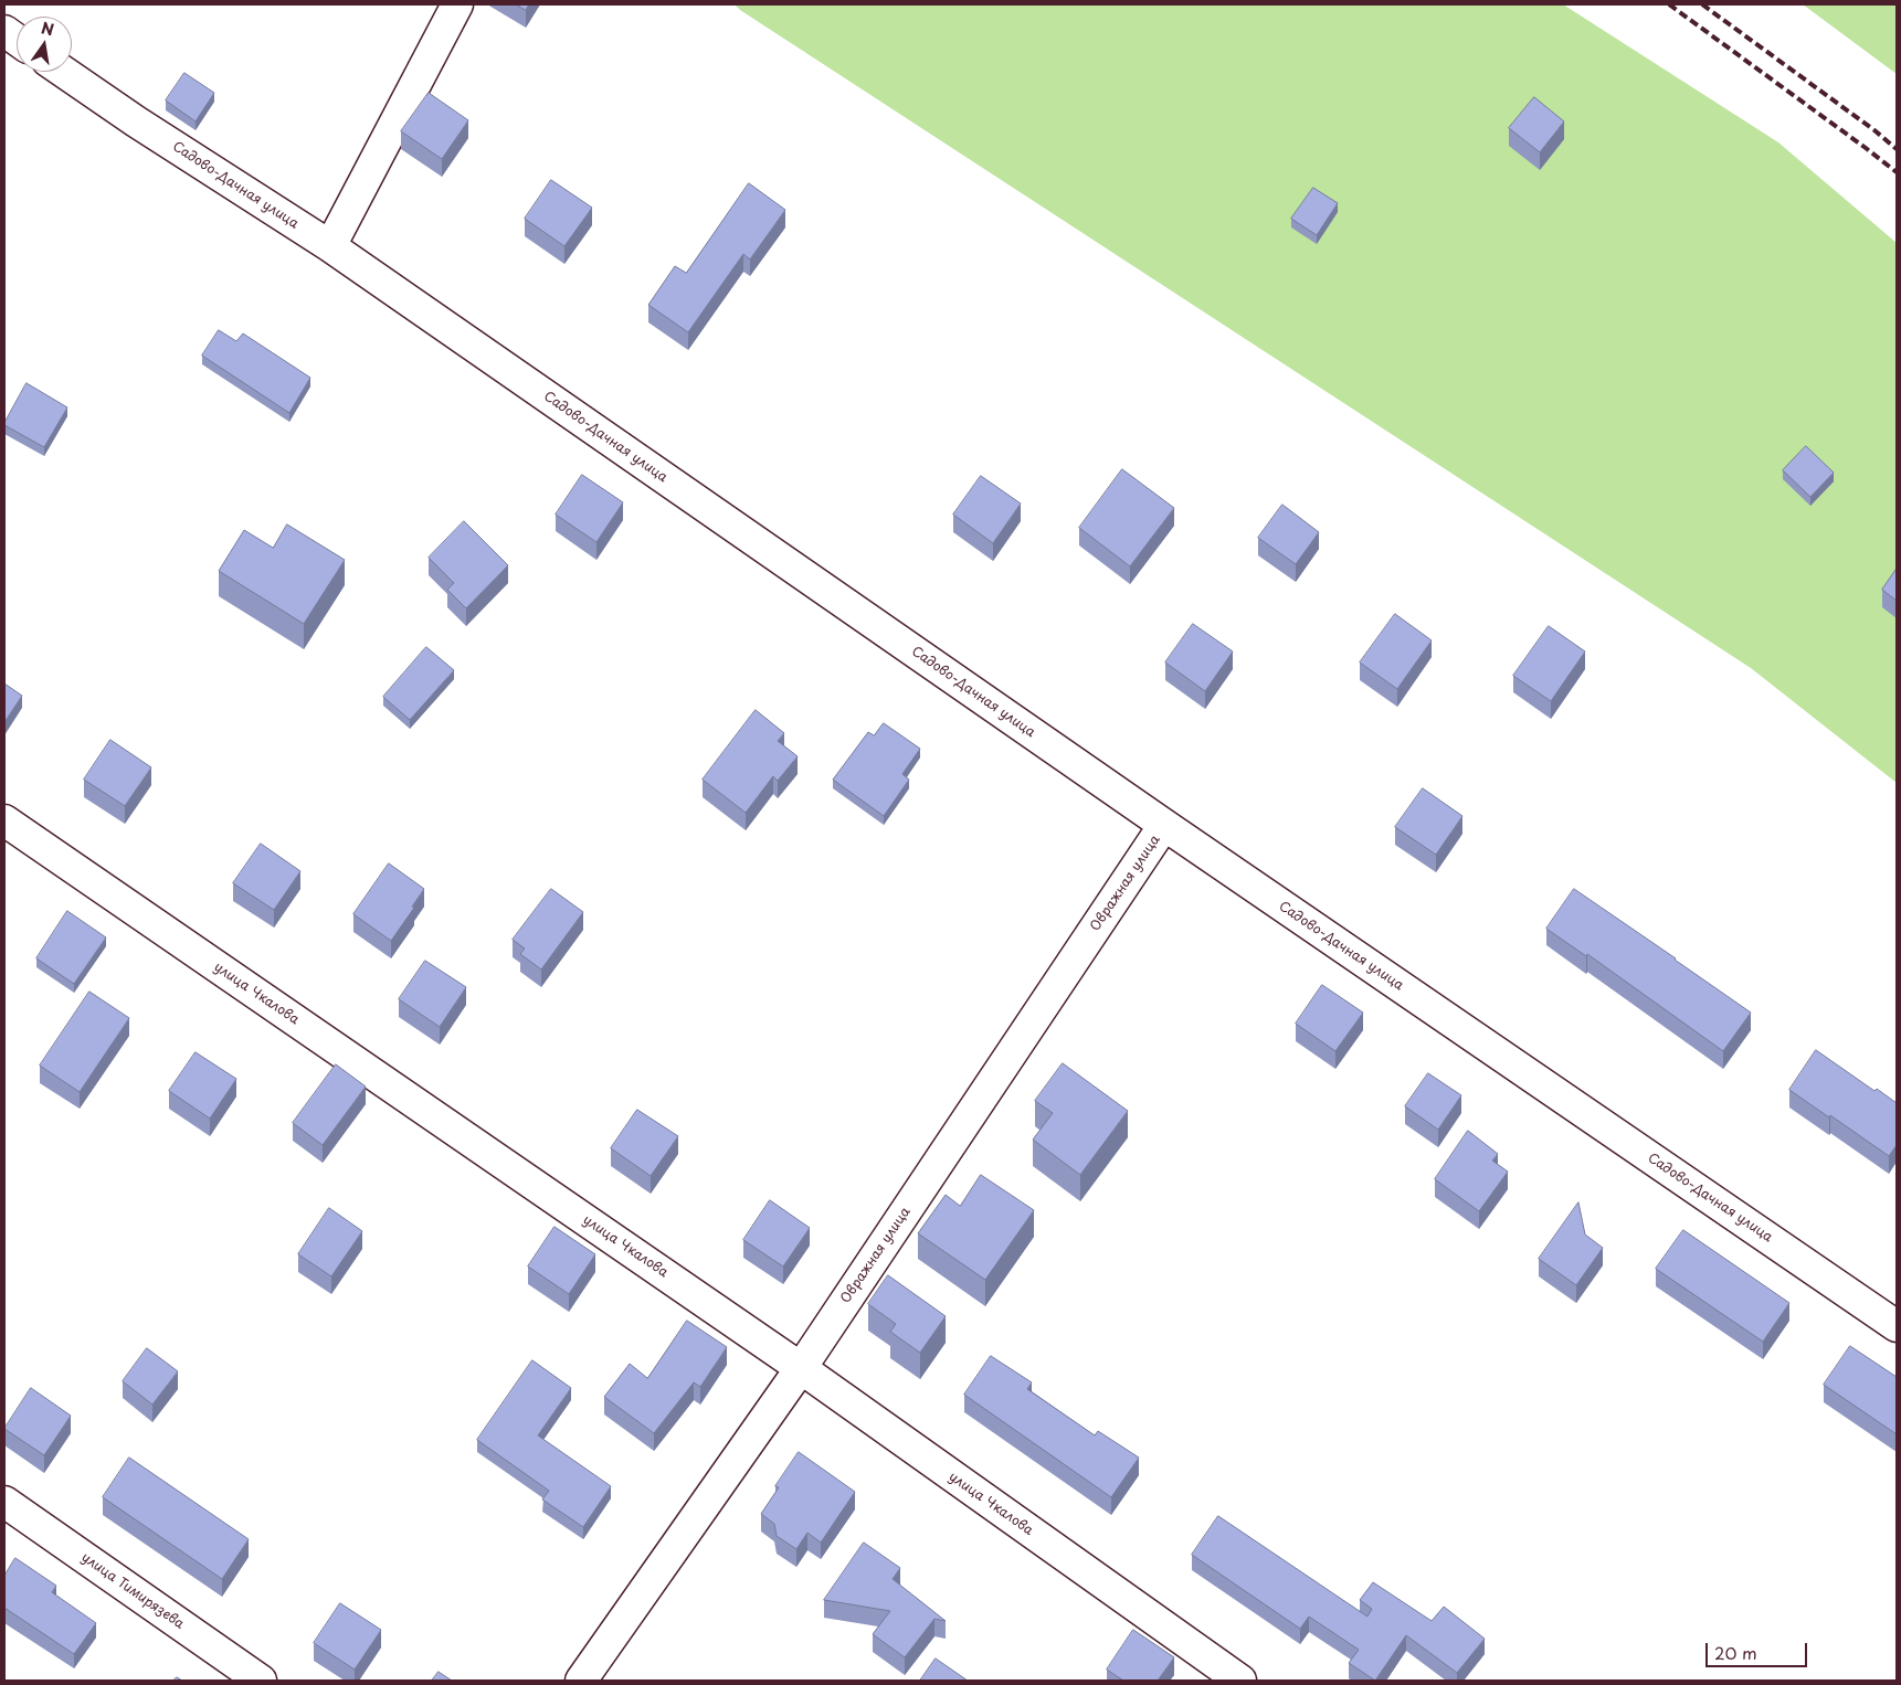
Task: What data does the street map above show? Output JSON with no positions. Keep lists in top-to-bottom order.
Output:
{
  "streets": {
    "street": [
      "Садово-Дачная улица",
      "Овражная улица",
      "улица Чкалова",
      "улица Тимирязева"
    ]
  },
  "crossings": [
    ["Садово-Дачная улица", "Овражная улица"],
    ["Овражная улица", "улица Чкалова"]
  ],
  "scale_bar": "20 m",
  "north": "top"
}
